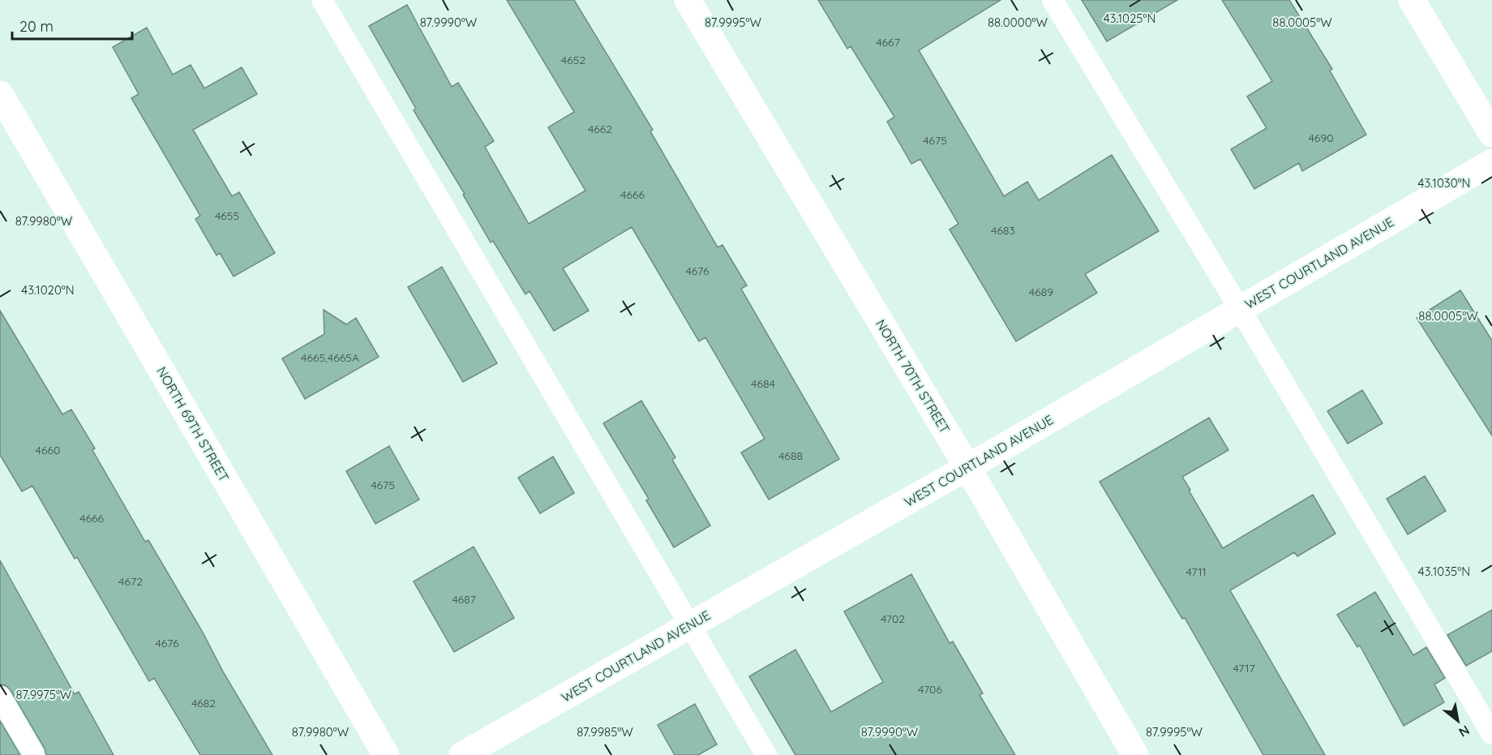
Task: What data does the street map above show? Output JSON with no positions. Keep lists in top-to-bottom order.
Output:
{
  "streets": {
    "street": ["WEST COURTLAND AVENUE", "NORTH 70TH STREET", "NORTH 69TH STREET"]
  },
  "crossings": [
    ["WEST COURTLAND AVENUE", "NORTH 70TH STREET"]
  ],
  "house_numbers": [
    "4667",
    "4652",
    "4662",
    "4690",
    "4675",
    "4666",
    "4655",
    "4683",
    "4676",
    "4689",
    "4665,4665A",
    "4684",
    "4660",
    "4688",
    "4675",
    "4666",
    "4711",
    "4672",
    "4687",
    "4702",
    "4676",
    "4717",
    "4706",
    "4682"
  ],
  "scale_bar": "20 m",
  "north": "bottom right",
  "coordinates": [
    "43.1025°N",
    "87.9990°W",
    "87.9995°W",
    "88.0000°W",
    "88.0005°W",
    "43.1030°N",
    "87.9980°W",
    "43.1020°N",
    "43.1035°N",
    "87.9975°W",
    "87.9985°W"
  ]
}
